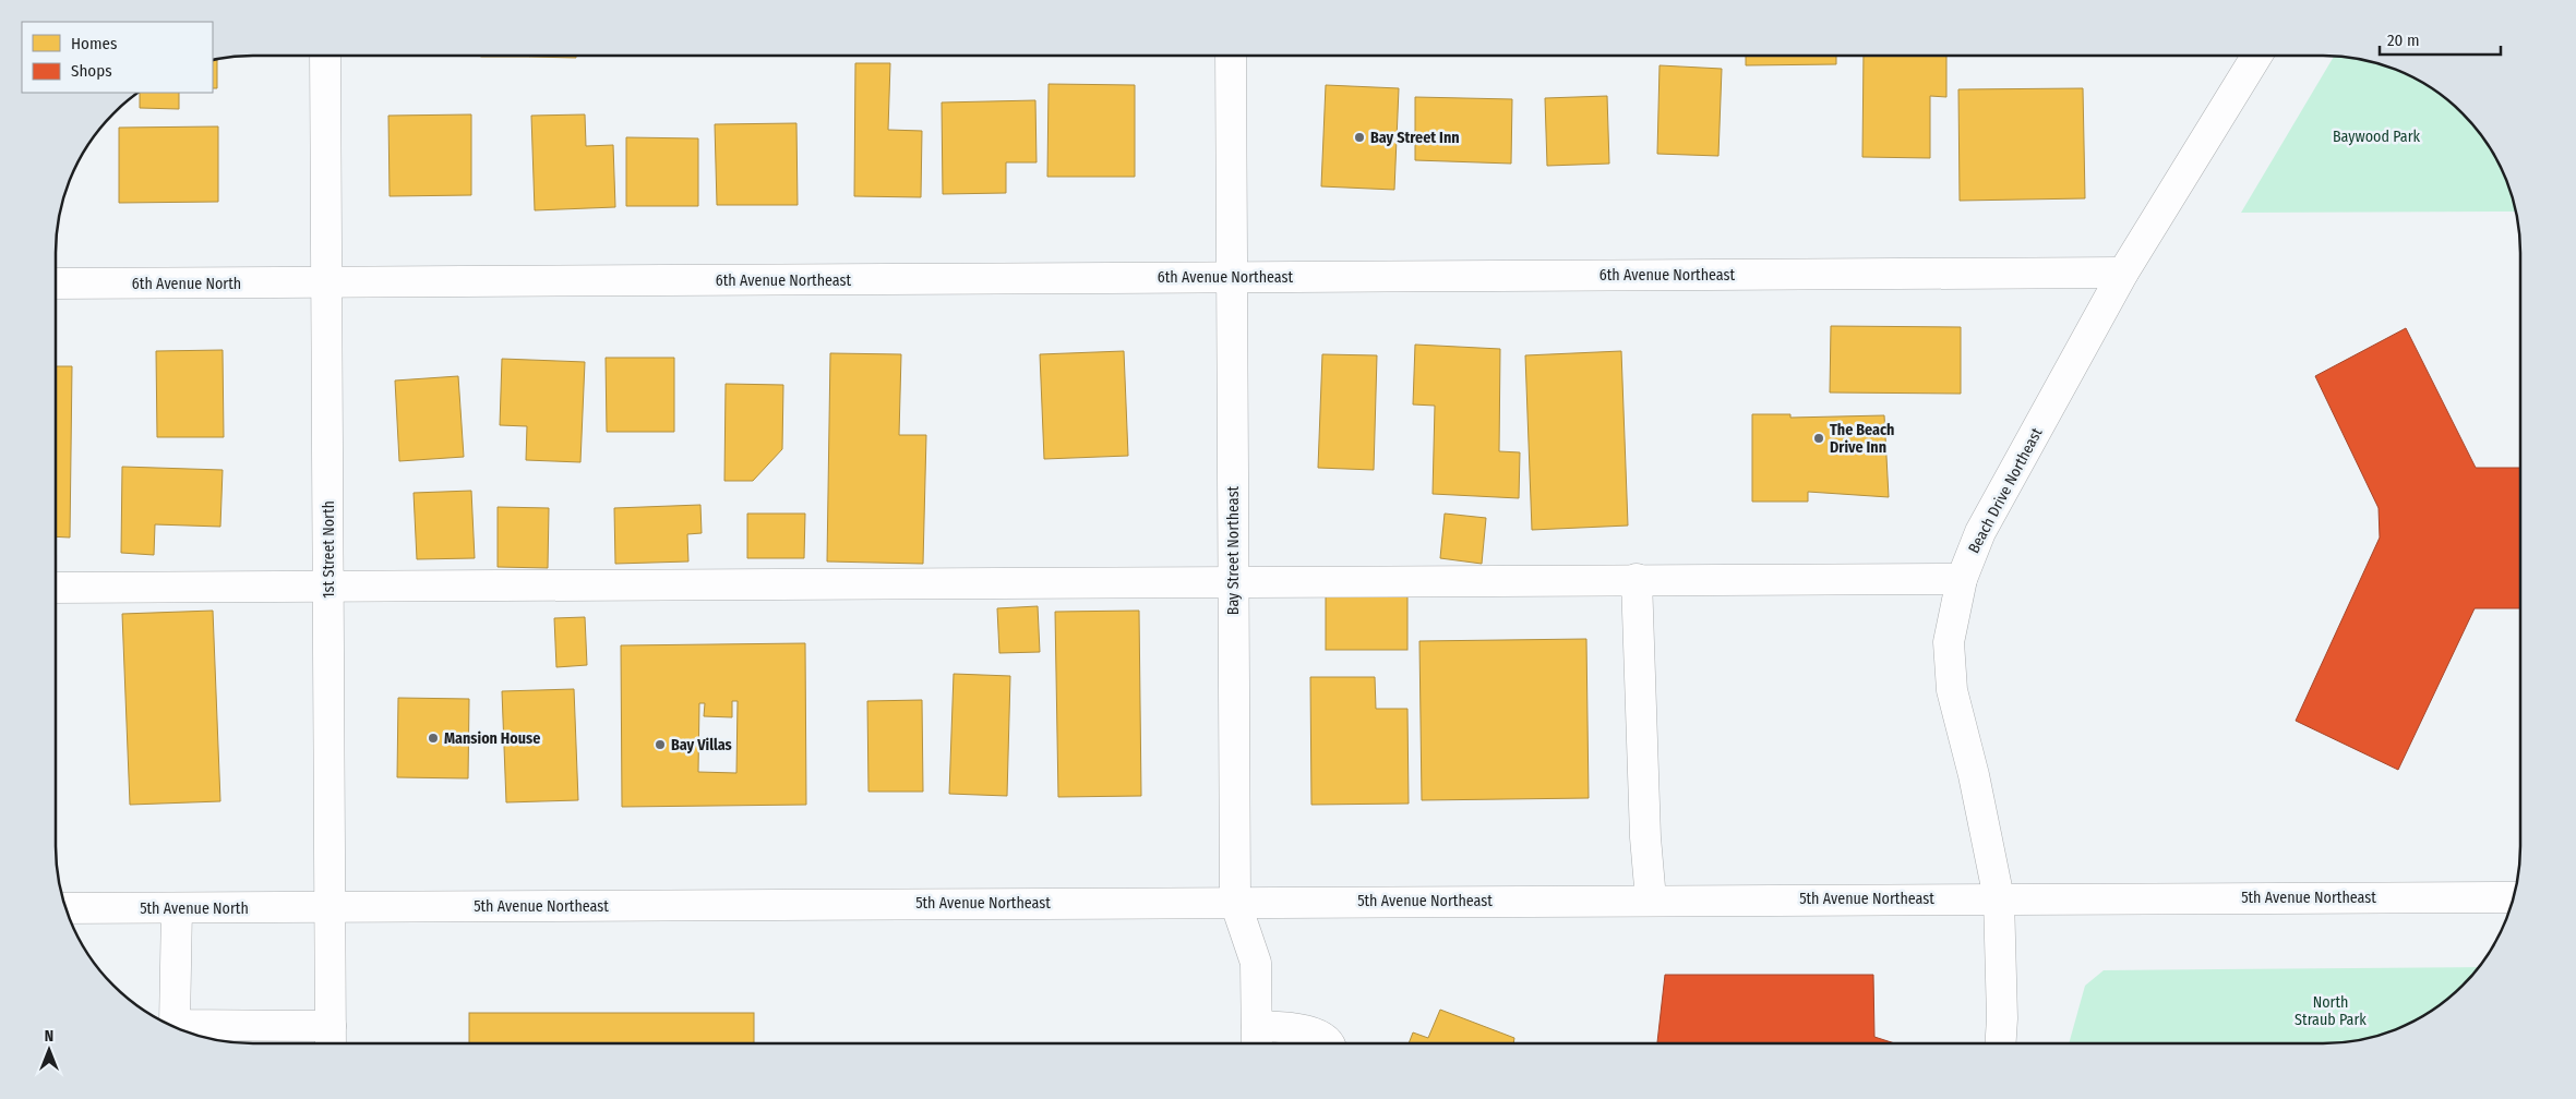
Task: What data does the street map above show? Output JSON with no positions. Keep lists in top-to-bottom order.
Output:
{
  "streets": {
    "street": [
      "6th Avenue Northeast",
      "6th Avenue North",
      "Beach Drive Northeast",
      "1st Street North",
      "Bay Street Northeast",
      "5th Avenue Northeast",
      "5th Avenue North"
    ]
  },
  "crossings": [
    ["6th Avenue Northeast", "6th Avenue North"],
    ["6th Avenue Northeast", "Beach Drive Northeast"],
    ["6th Avenue Northeast", "1st Street North"],
    ["6th Avenue Northeast", "Bay Street Northeast"],
    ["6th Avenue North", "1st Street North"],
    ["Beach Drive Northeast", "5th Avenue Northeast"],
    ["1st Street North", "5th Avenue Northeast"],
    ["1st Street North", "5th Avenue North"],
    ["Bay Street Northeast", "5th Avenue Northeast"],
    ["5th Avenue Northeast", "5th Avenue North"]
  ],
  "parks": ["Baywood Park", "North Straub Park"],
  "places": [
    "Bay Street Inn",
    "The Beach Drive Inn",
    "Mansion House",
    "Bay Villas"
  ],
  "legend": ["Homes", "Shops"],
  "scale_bar": "20 m",
  "north": "top"
}
